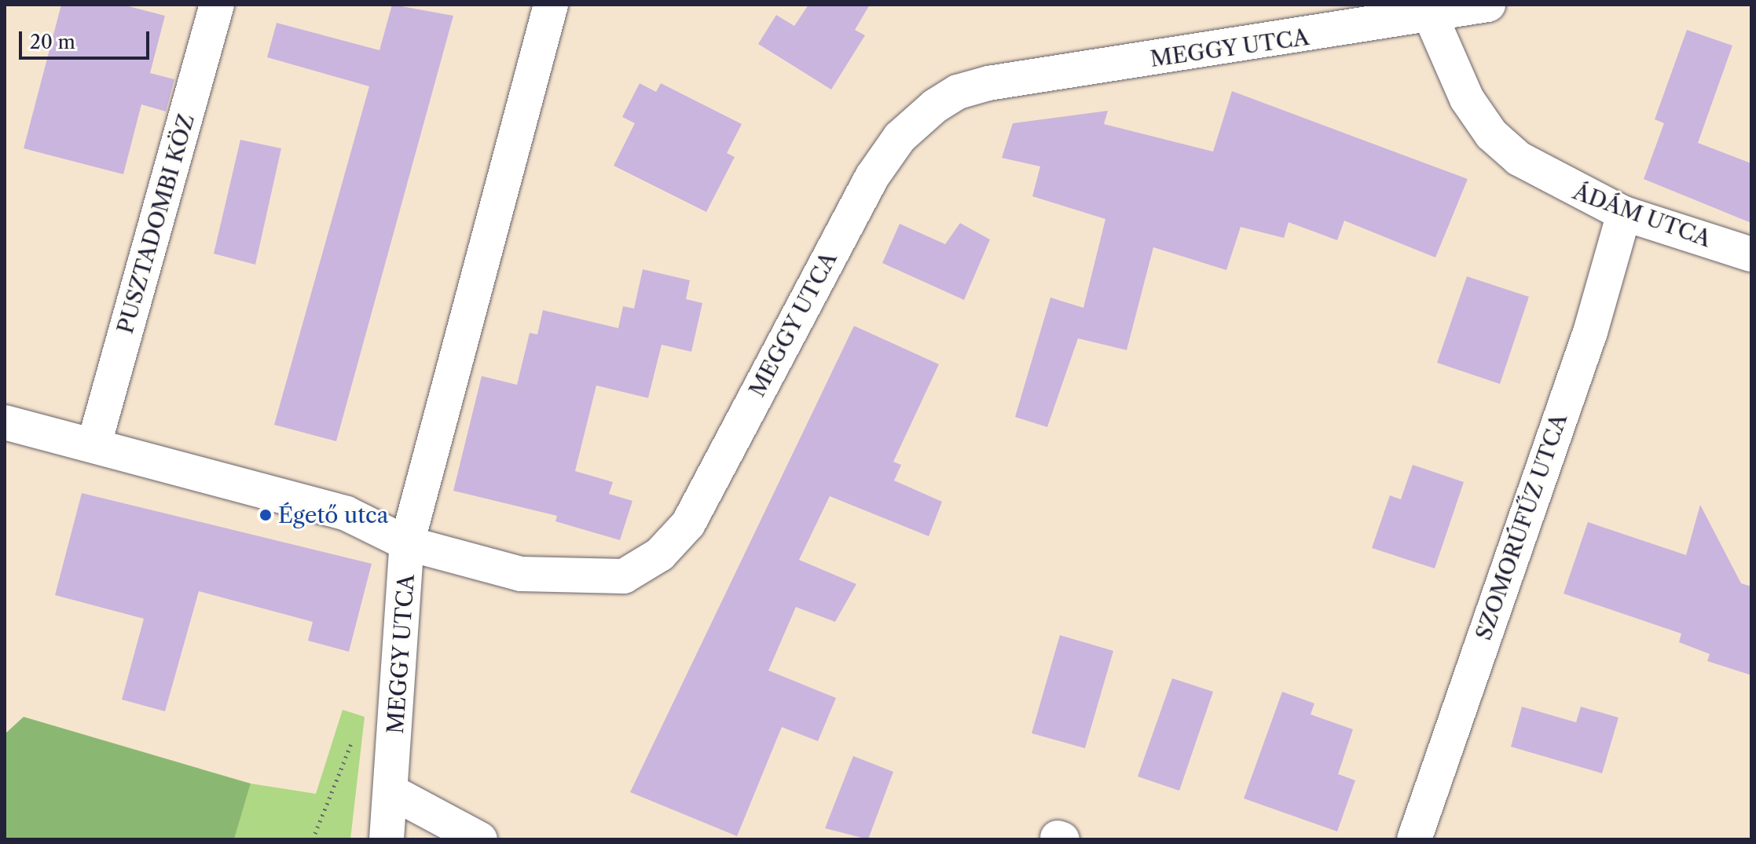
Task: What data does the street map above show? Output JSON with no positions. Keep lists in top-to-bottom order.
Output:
{
  "streets": {
    "street": [
      "MEGGY UTCA",
      "ÁDÁM UTCA",
      "PUSZTADOMBI KÖZ",
      "SZOMORÚFŰZ UTCA"
    ]
  },
  "crossings": [
    ["MEGGY UTCA", "ÁDÁM UTCA"],
    ["ÁDÁM UTCA", "SZOMORÚFŰZ UTCA"]
  ],
  "places": ["Égető utca"],
  "scale_bar": "20 m"
}
